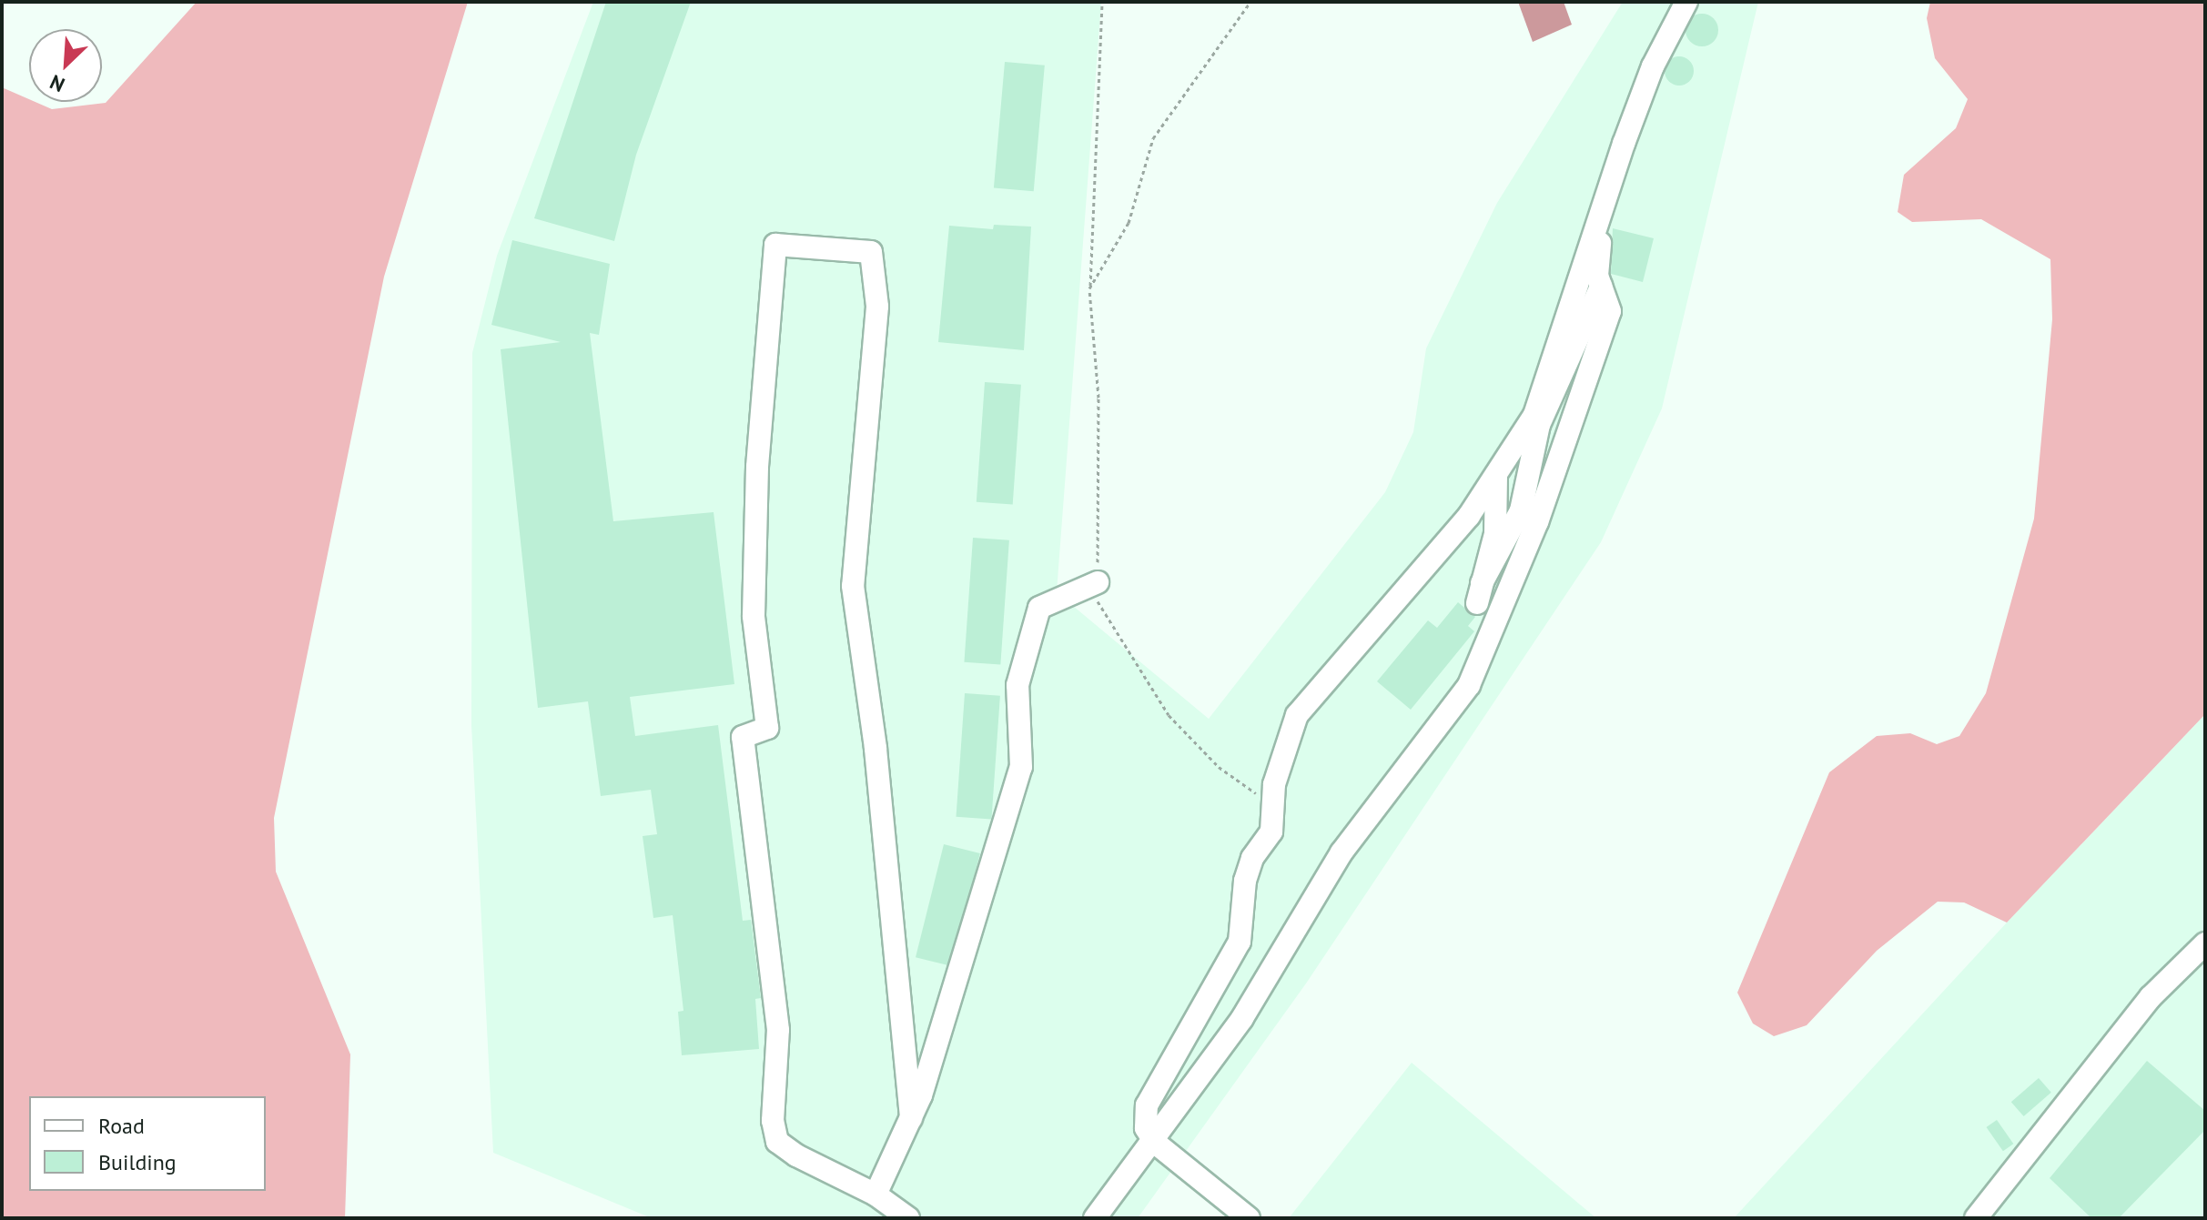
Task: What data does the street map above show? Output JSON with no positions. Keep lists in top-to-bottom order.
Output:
{
  "legend": ["Road", "Building"],
  "north": "bottom left"
}
